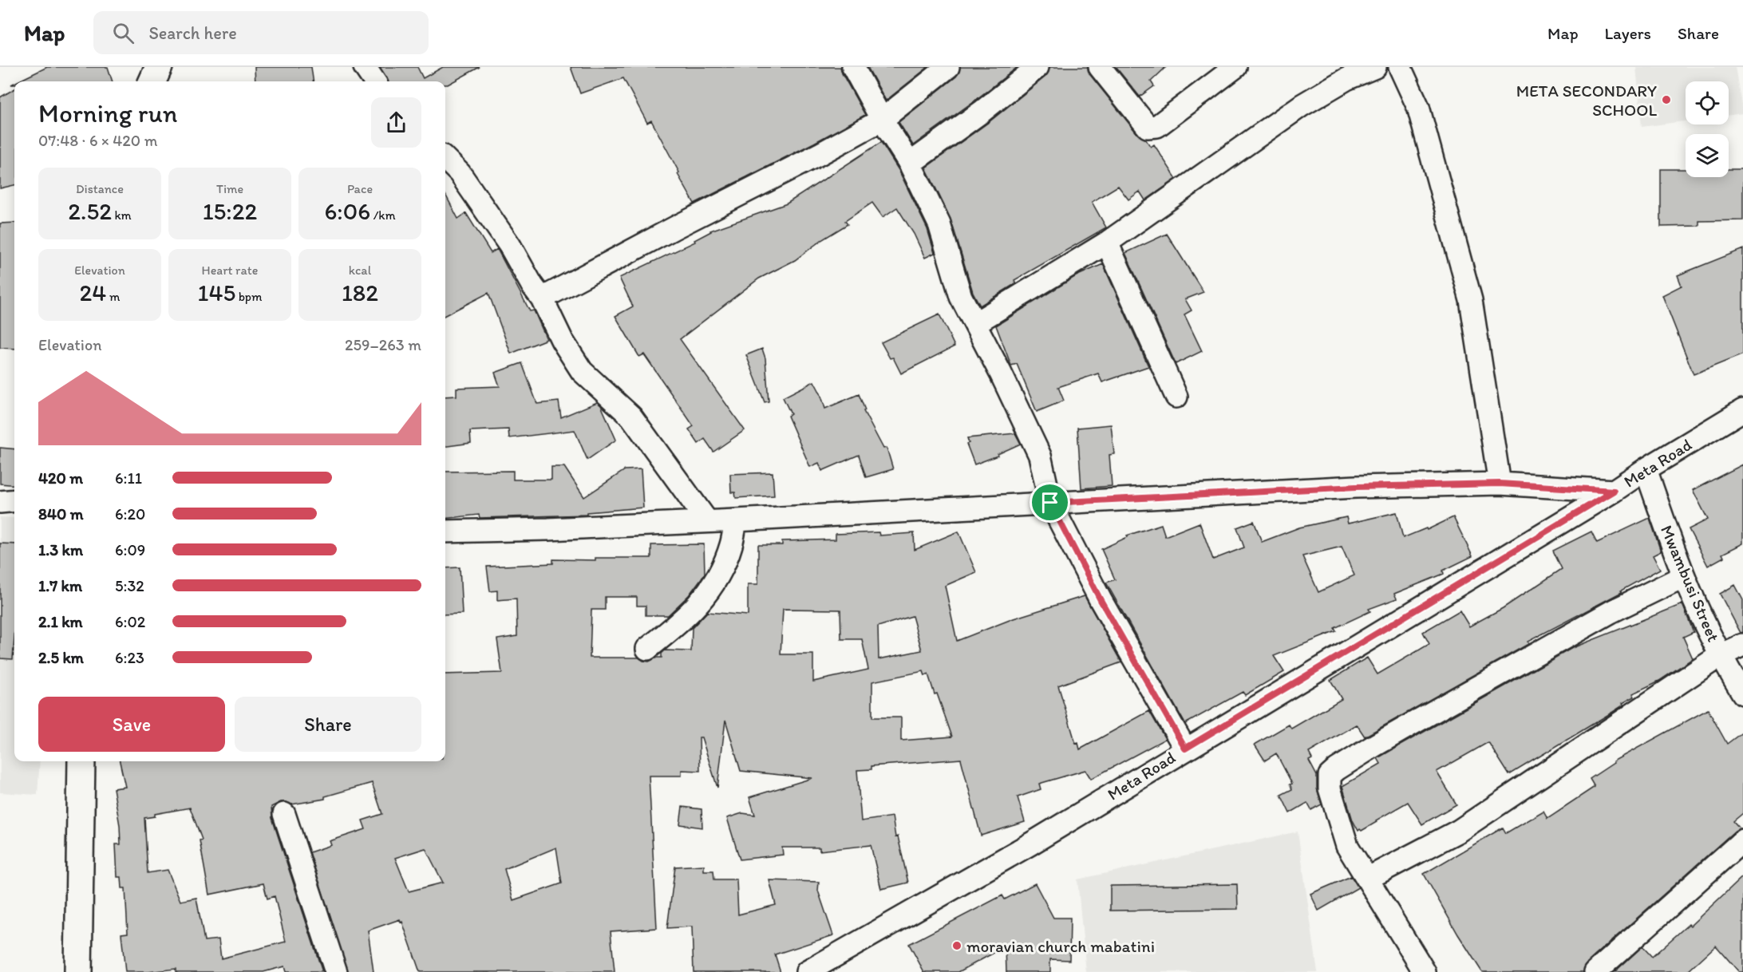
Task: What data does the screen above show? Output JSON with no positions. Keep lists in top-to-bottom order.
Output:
{
  "streets": {
    "street": ["Meta Road", "Mwambusi Street"]
  },
  "crossings": [
    ["Meta Road", "Mwambusi Street"]
  ],
  "places": ["META SECONDARY SCHOOL", "moravian church mabatini"],
  "page": {
    "header": "Map",
    "search": "Search here",
    "nav": ["Map", "Layers", "Share"],
    "heading": ["Morning run", "07:48 · 6 × 420 m"],
    "stats": [
      ["Distance", "2.52 km"],
      ["Time", "15:22"],
      ["Pace", "6:06 /km"],
      ["Elevation", "24 m"],
      ["Heart rate", "145 bpm"],
      ["kcal", "182"]
    ],
    "chart": ["Elevation", "259–263 m"],
    "list": [
      {
        "name": "420 m",
        "note": "6:11"
      },
      {
        "name": "840 m",
        "note": "6:20"
      },
      {
        "name": "1.3 km",
        "note": "6:09"
      },
      {
        "name": "1.7 km",
        "note": "5:32"
      },
      {
        "name": "2.1 km",
        "note": "6:02"
      },
      {
        "name": "2.5 km",
        "note": "6:23"
      }
    ],
    "buttons": ["Save", "Share"]
  }
}
